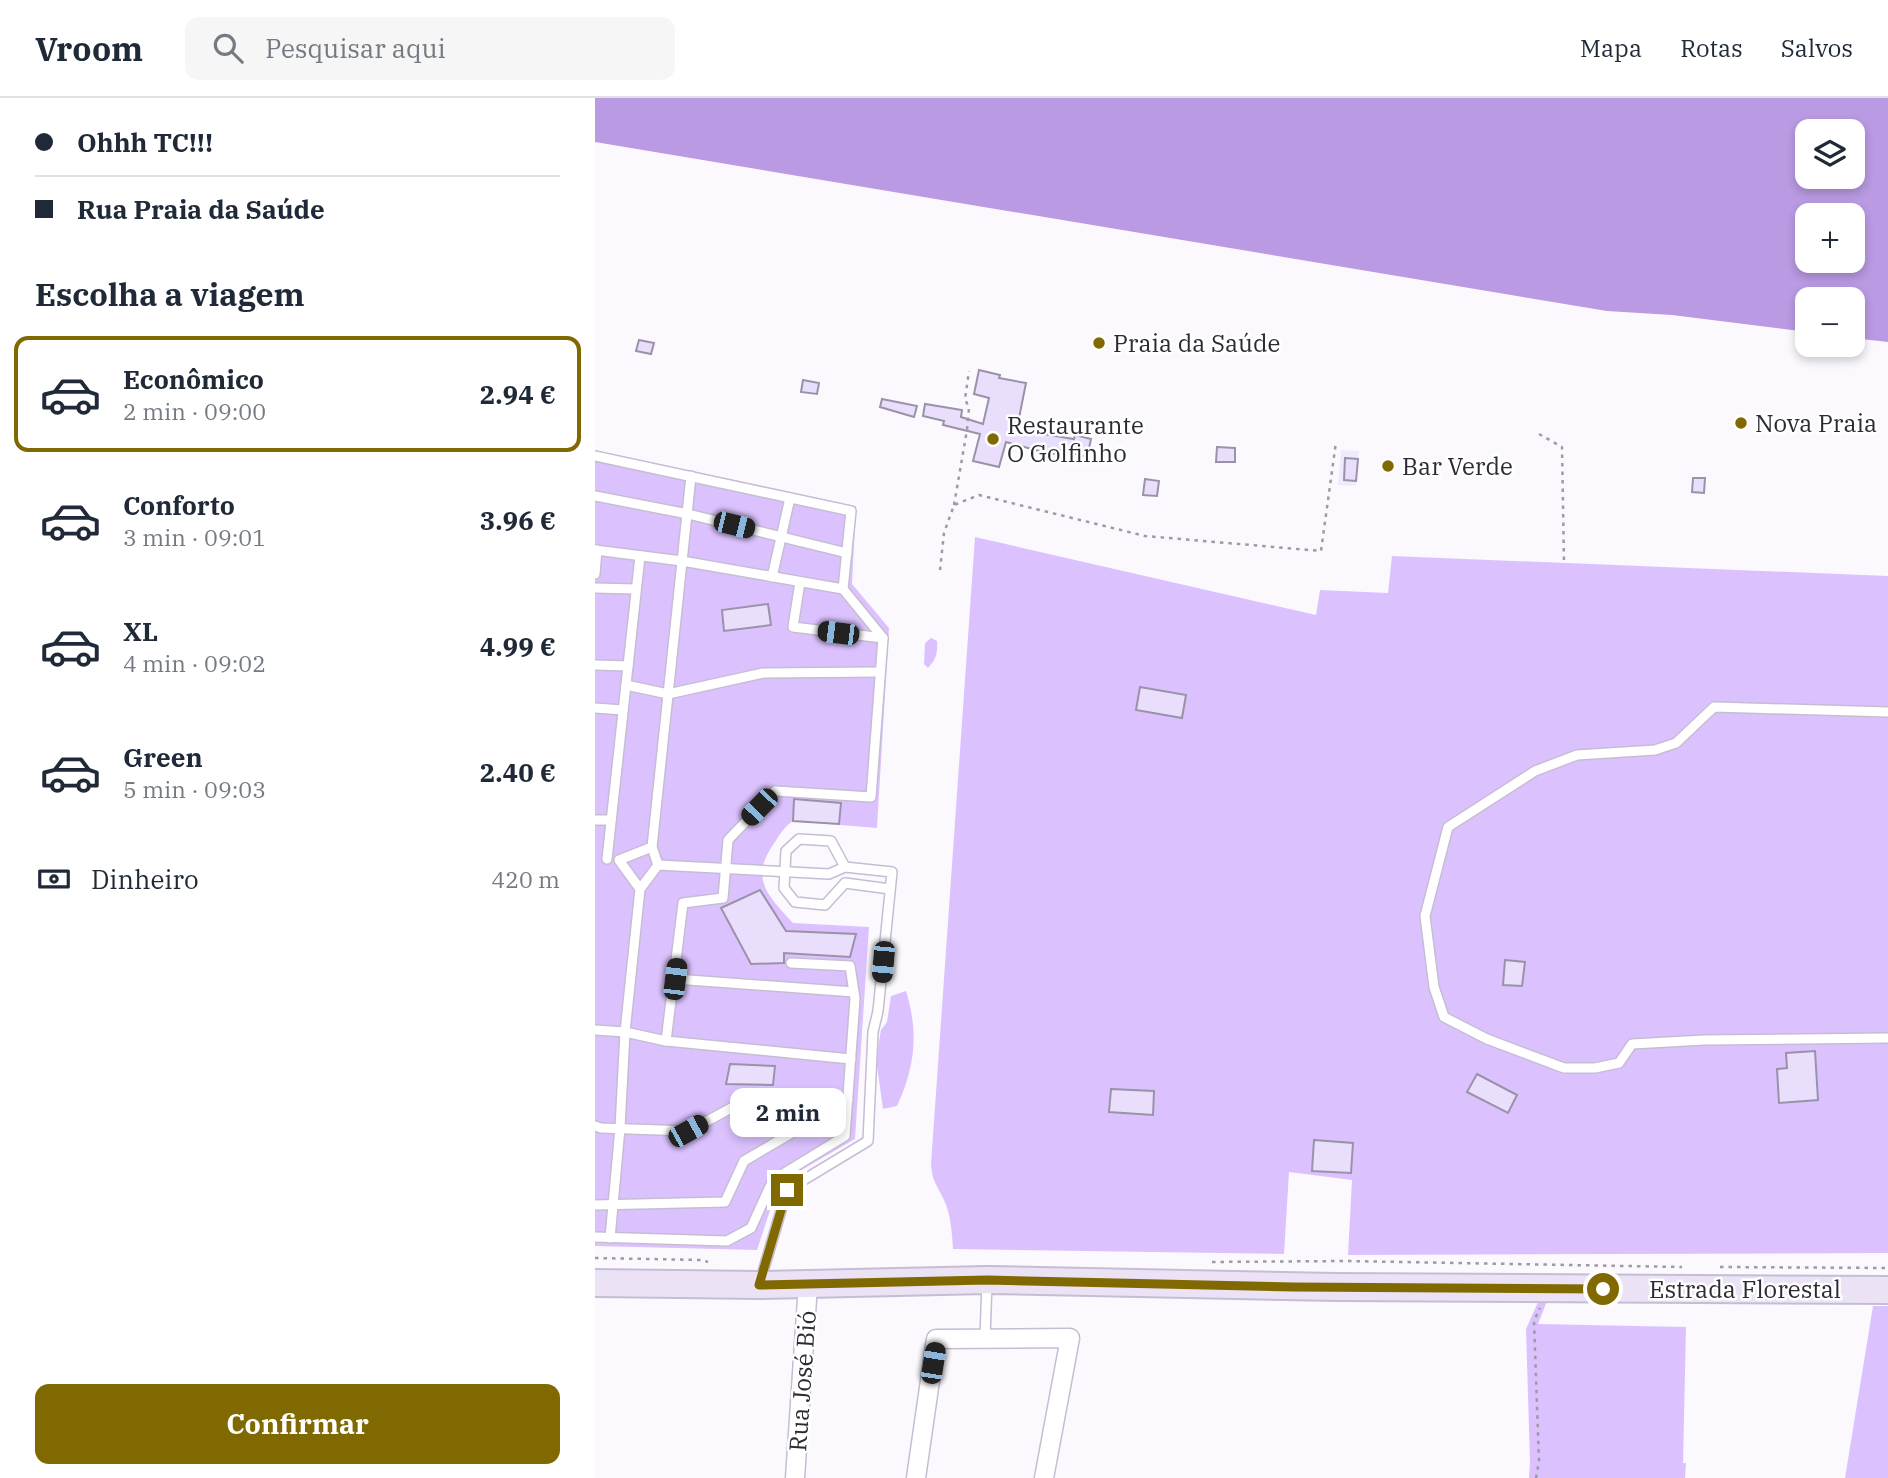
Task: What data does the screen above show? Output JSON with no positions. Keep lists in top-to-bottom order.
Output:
{
  "streets": {
    "main road": ["Estrada Florestal"],
    "street": ["Rua José Bió"]
  },
  "crossings": [
    ["Estrada Florestal", "Rua José Bió"]
  ],
  "places": [
    "Praia da Saúde",
    "Nova Praia",
    "Restaurante O Golfinho",
    "Bar Verde"
  ],
  "page": {
    "header": "Vroom",
    "search": "Pesquisar aqui",
    "nav": ["Mapa", "Rotas", "Salvos"],
    "banner": ["Ohhh TC!!!", "Rua Praia da Saúde"],
    "map_buttons": ["+", "−"],
    "heading": "Escolha a viagem",
    "list": [
      {
        "name": "Econômico",
        "note": "2 min · 09:00",
        "value": "2.94 €"
      },
      {
        "name": "Conforto",
        "note": "3 min · 09:01",
        "value": "3.96 €"
      },
      {
        "name": "XL",
        "note": "4 min · 09:02",
        "value": "4.99 €"
      },
      {
        "name": "Green",
        "note": "5 min · 09:03",
        "value": "2.40 €"
      }
    ],
    "pay": ["Dinheiro", "420 m"],
    "bubble": "2 min",
    "buttons": "Confirmar"
  }
}
